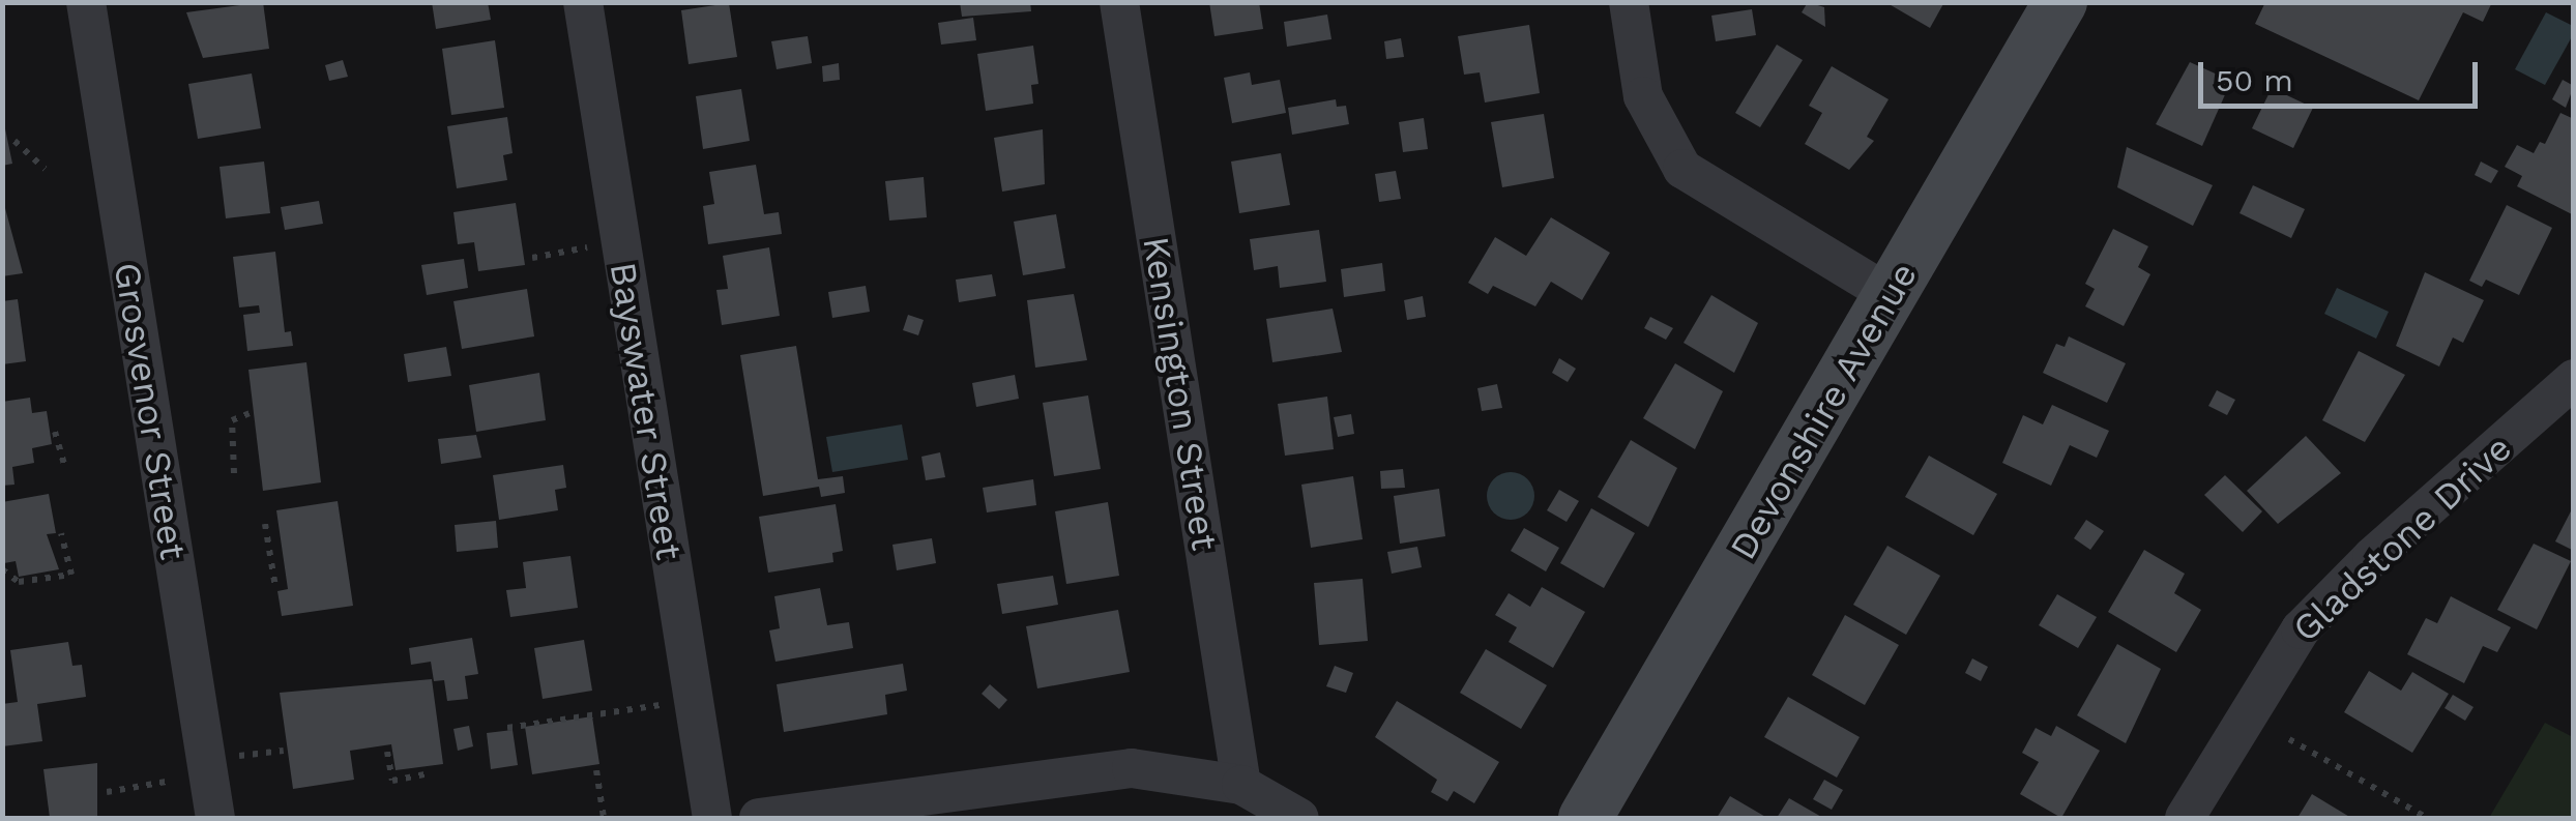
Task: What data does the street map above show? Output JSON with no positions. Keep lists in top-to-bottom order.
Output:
{
  "streets": {
    "main road": ["Devonshire Avenue"],
    "street": [
      "Kensington Street",
      "Grosvenor Street",
      "Bayswater Street",
      "Gladstone Drive"
    ]
  },
  "scale_bar": "50 m"
}
